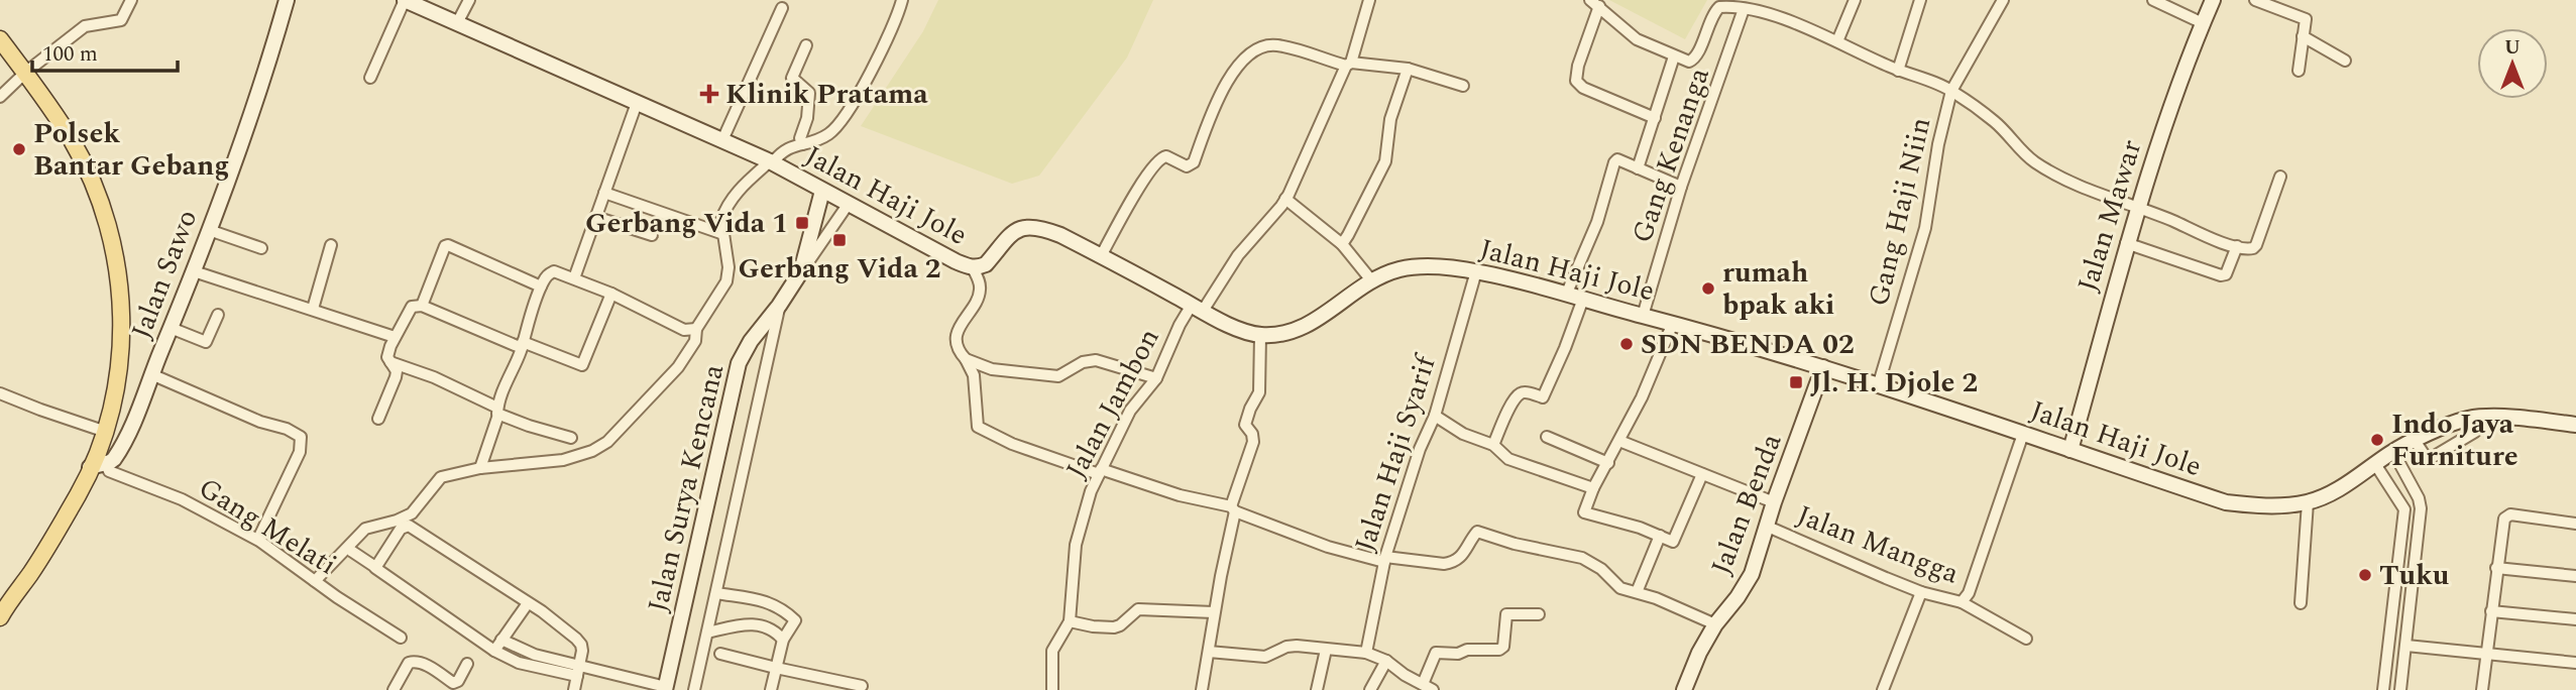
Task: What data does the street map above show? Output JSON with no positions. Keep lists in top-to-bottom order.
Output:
{
  "streets": {
    "main road": [
      "Jalan Haji Jole",
      "Jalan Mawar",
      "Jalan Sawo",
      "Jalan Surya Kencana",
      "Jalan Benda"
    ],
    "street": [
      "Gang Kenanga",
      "Gang Haji Niin",
      "Jalan Jambon",
      "Jalan Haji Syarif",
      "Gang Melati",
      "Jalan Mangga"
    ]
  },
  "crossings": [
    ["Gang Kenanga", "Jalan Haji Jole"],
    ["Jalan Haji Jole", "Gang Haji Niin"],
    ["Jalan Haji Jole", "Jalan Mawar"],
    ["Jalan Haji Jole", "Jalan Jambon"],
    ["Jalan Haji Jole", "Jalan Haji Syarif"],
    ["Jalan Haji Jole", "Jalan Surya Kencana"],
    ["Jalan Haji Jole", "Jalan Benda"],
    ["Jalan Haji Jole", "Jalan Mangga"],
    ["Jalan Sawo", "Gang Melati"],
    ["Jalan Benda", "Jalan Mangga"]
  ],
  "places": {
    "health": ["Klinik Pratama"],
    "other": [
      "Polsek Bantar Gebang",
      "rumah bpak aki",
      "SDN BENDA 02",
      "Indo Jaya Furniture",
      "Tuku"
    ],
    "transit": ["Gerbang Vida 1", "Gerbang Vida 2", "Jl. H. Djole 2"]
  },
  "scale_bar": "100 m",
  "north": "top"
}
